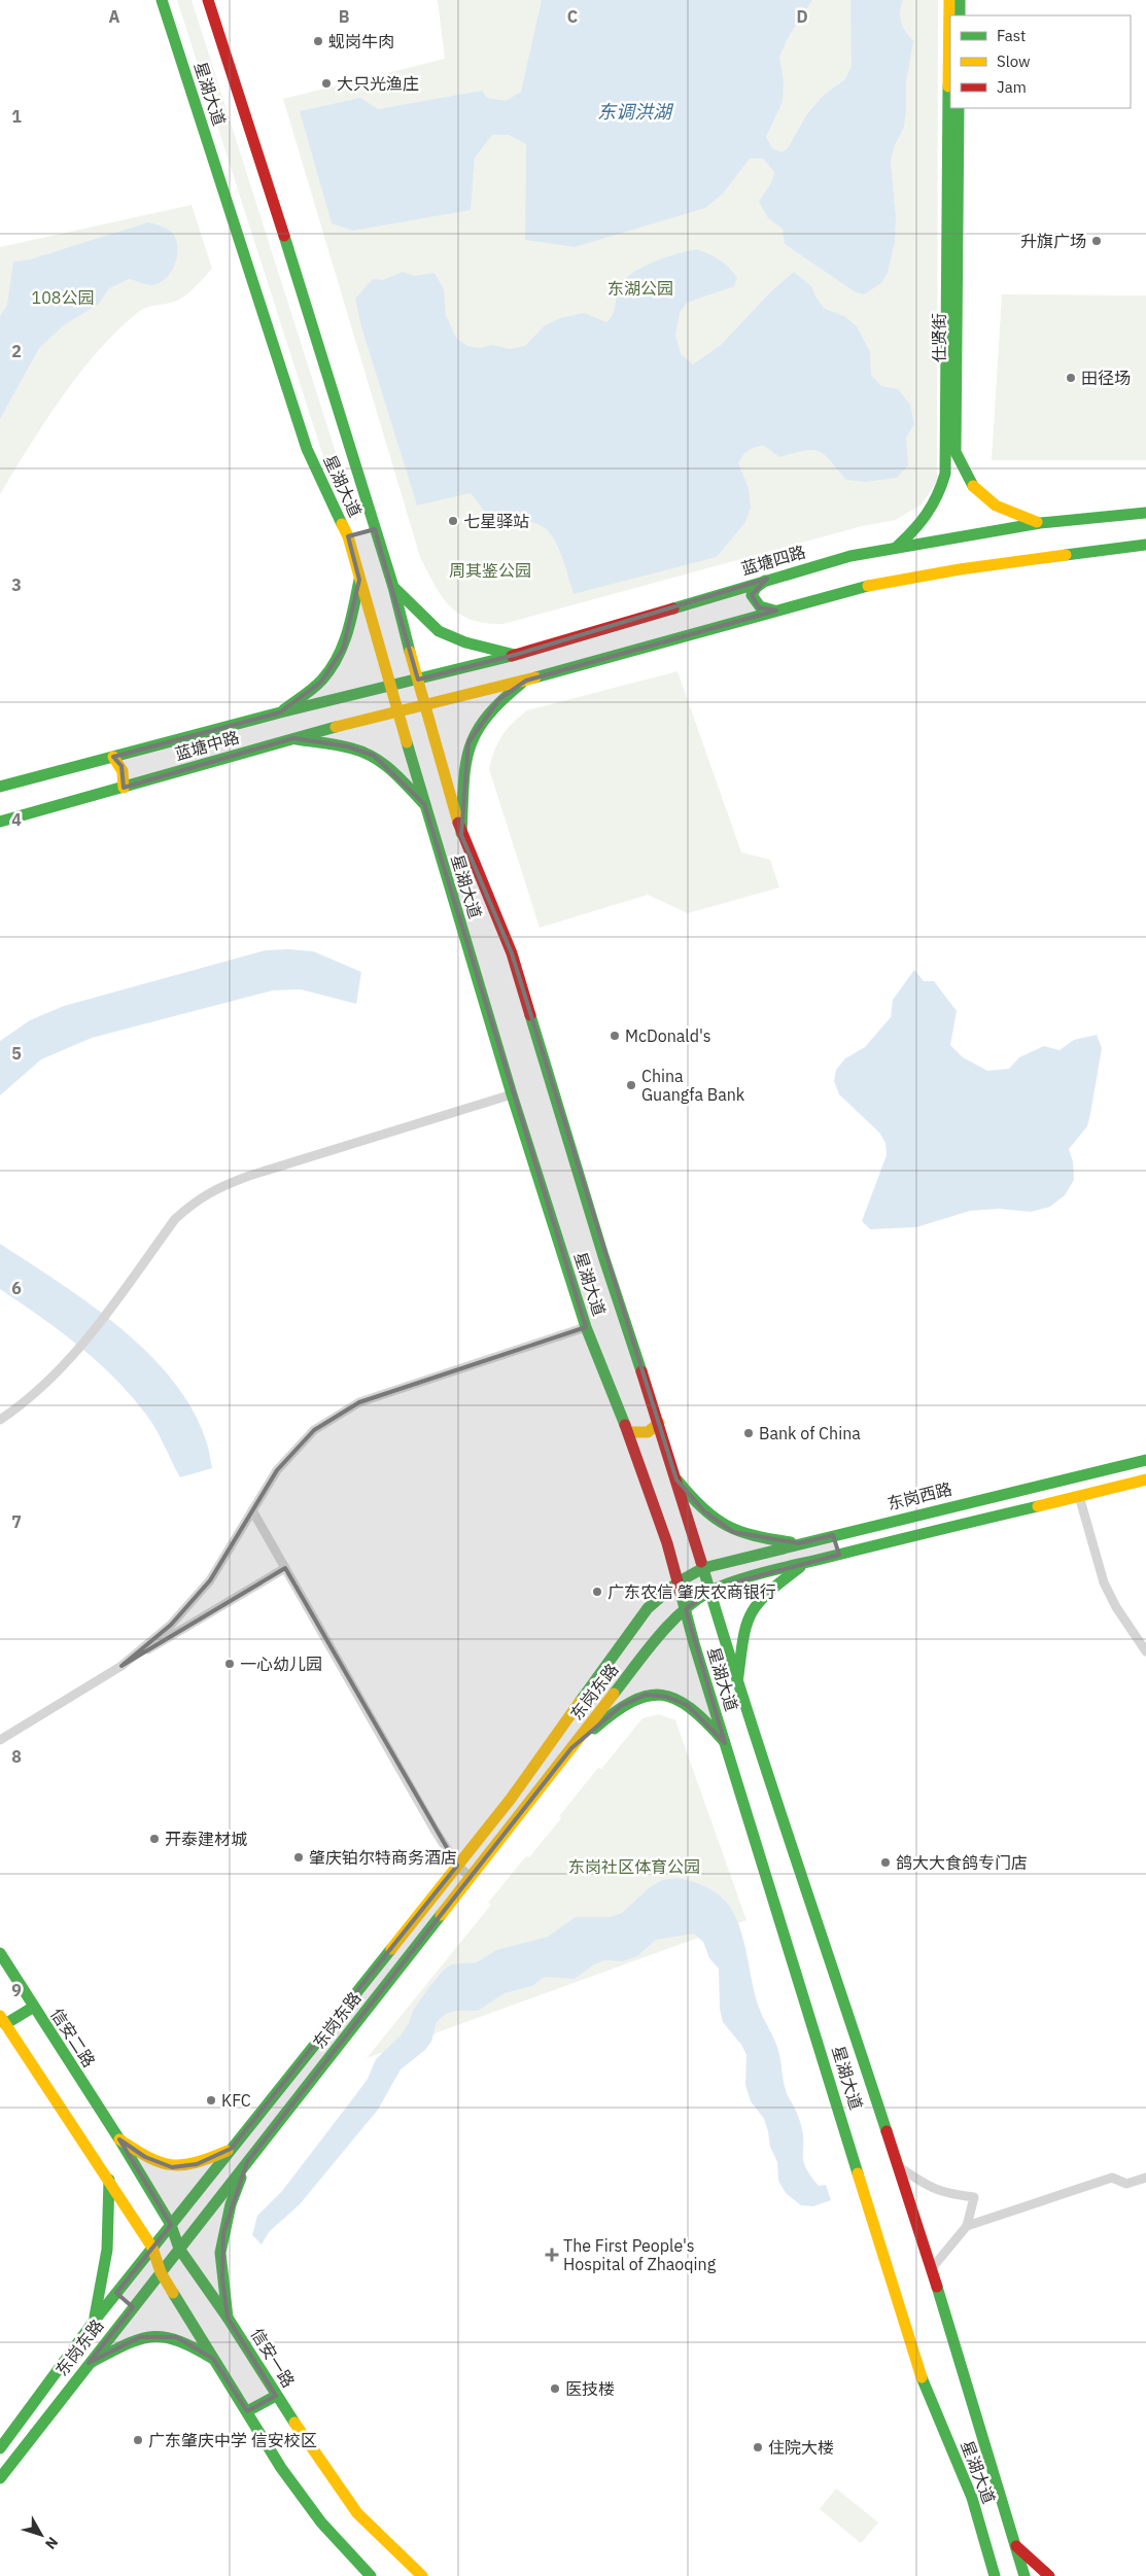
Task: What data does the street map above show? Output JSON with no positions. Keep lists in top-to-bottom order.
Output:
{
  "streets": {
    "main road": [
      "星湖大道",
      "仕贤街",
      "蓝塘四路",
      "蓝塘中路",
      "东岗西路",
      "东岗东路",
      "信安二路",
      "信安一路"
    ]
  },
  "crossings": [
    ["星湖大道", "蓝塘四路"],
    ["星湖大道", "蓝塘中路"],
    ["星湖大道", "东岗西路"],
    ["星湖大道", "东岗东路"],
    ["仕贤街", "蓝塘四路"],
    ["蓝塘四路", "蓝塘中路"],
    ["东岗西路", "东岗东路"],
    ["东岗东路", "信安一路"],
    ["信安二路", "信安一路"]
  ],
  "water": ["东调洪湖"],
  "parks": [
    "东湖公园",
    "108公园",
    "周其鉴公园",
    "东岗社区体育公园"
  ],
  "places": {
    "other": [
      "蚬岗牛肉",
      "大只光渔庄",
      "升旗广场",
      "田径场",
      "七星驿站",
      "McDonald's",
      "China Guangfa Bank",
      "Bank of China",
      "广东农信 肇庆农商银行",
      "一心幼儿园",
      "开泰建材城",
      "肇庆铂尔特商务酒店",
      "鸽大大食鸽专门店",
      "KFC",
      "医技楼",
      "广东肇庆中学 信安校区",
      "住院大楼"
    ],
    "health": ["The First People's Hospital of Zhaoqing"]
  },
  "legend": ["Fast", "Slow", "Jam"],
  "north": "bottom right",
  "grid": {
    "columns": [
      "A",
      "B",
      "C",
      "D"
    ],
    "rows": [
      "1",
      "2",
      "3",
      "4",
      "5",
      "6",
      "7",
      "8",
      "9"
    ]
  }
}
